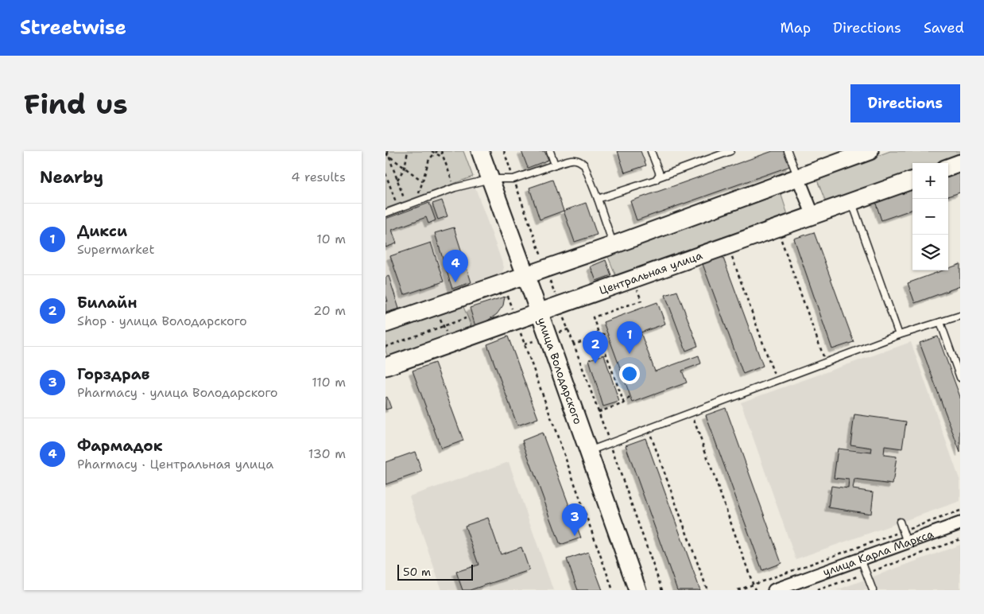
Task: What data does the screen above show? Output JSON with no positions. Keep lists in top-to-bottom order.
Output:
{
  "streets": {
    "street": ["Центральная улица", "улица Володарского", "улица Карла Маркса"]
  },
  "crossings": [
    ["Центральная улица", "улица Володарского"]
  ],
  "scale_bar": "50 m",
  "page": {
    "header": "Streetwise",
    "nav": ["Map", "Directions", "Saved"],
    "buttons": "Directions",
    "title": "Find us",
    "heading": ["Nearby", "4 results"],
    "map_buttons": ["+", "−"],
    "list": [
      {
        "mark": "1",
        "name": "Дикси",
        "note": "Supermarket",
        "value": "10 m"
      },
      {
        "mark": "2",
        "name": "Билайн",
        "note": "Shop · улица Володарского",
        "value": "20 m"
      },
      {
        "mark": "3",
        "name": "Горздрав",
        "note": "Pharmacy · улица Володарского",
        "value": "110 m"
      },
      {
        "mark": "4",
        "name": "Фармадок",
        "note": "Pharmacy · Центральная улица",
        "value": "130 m"
      }
    ],
    "pins": [
      "4",
      "1",
      "2",
      "3"
    ],
    "scale": "50 m"
  }
}
